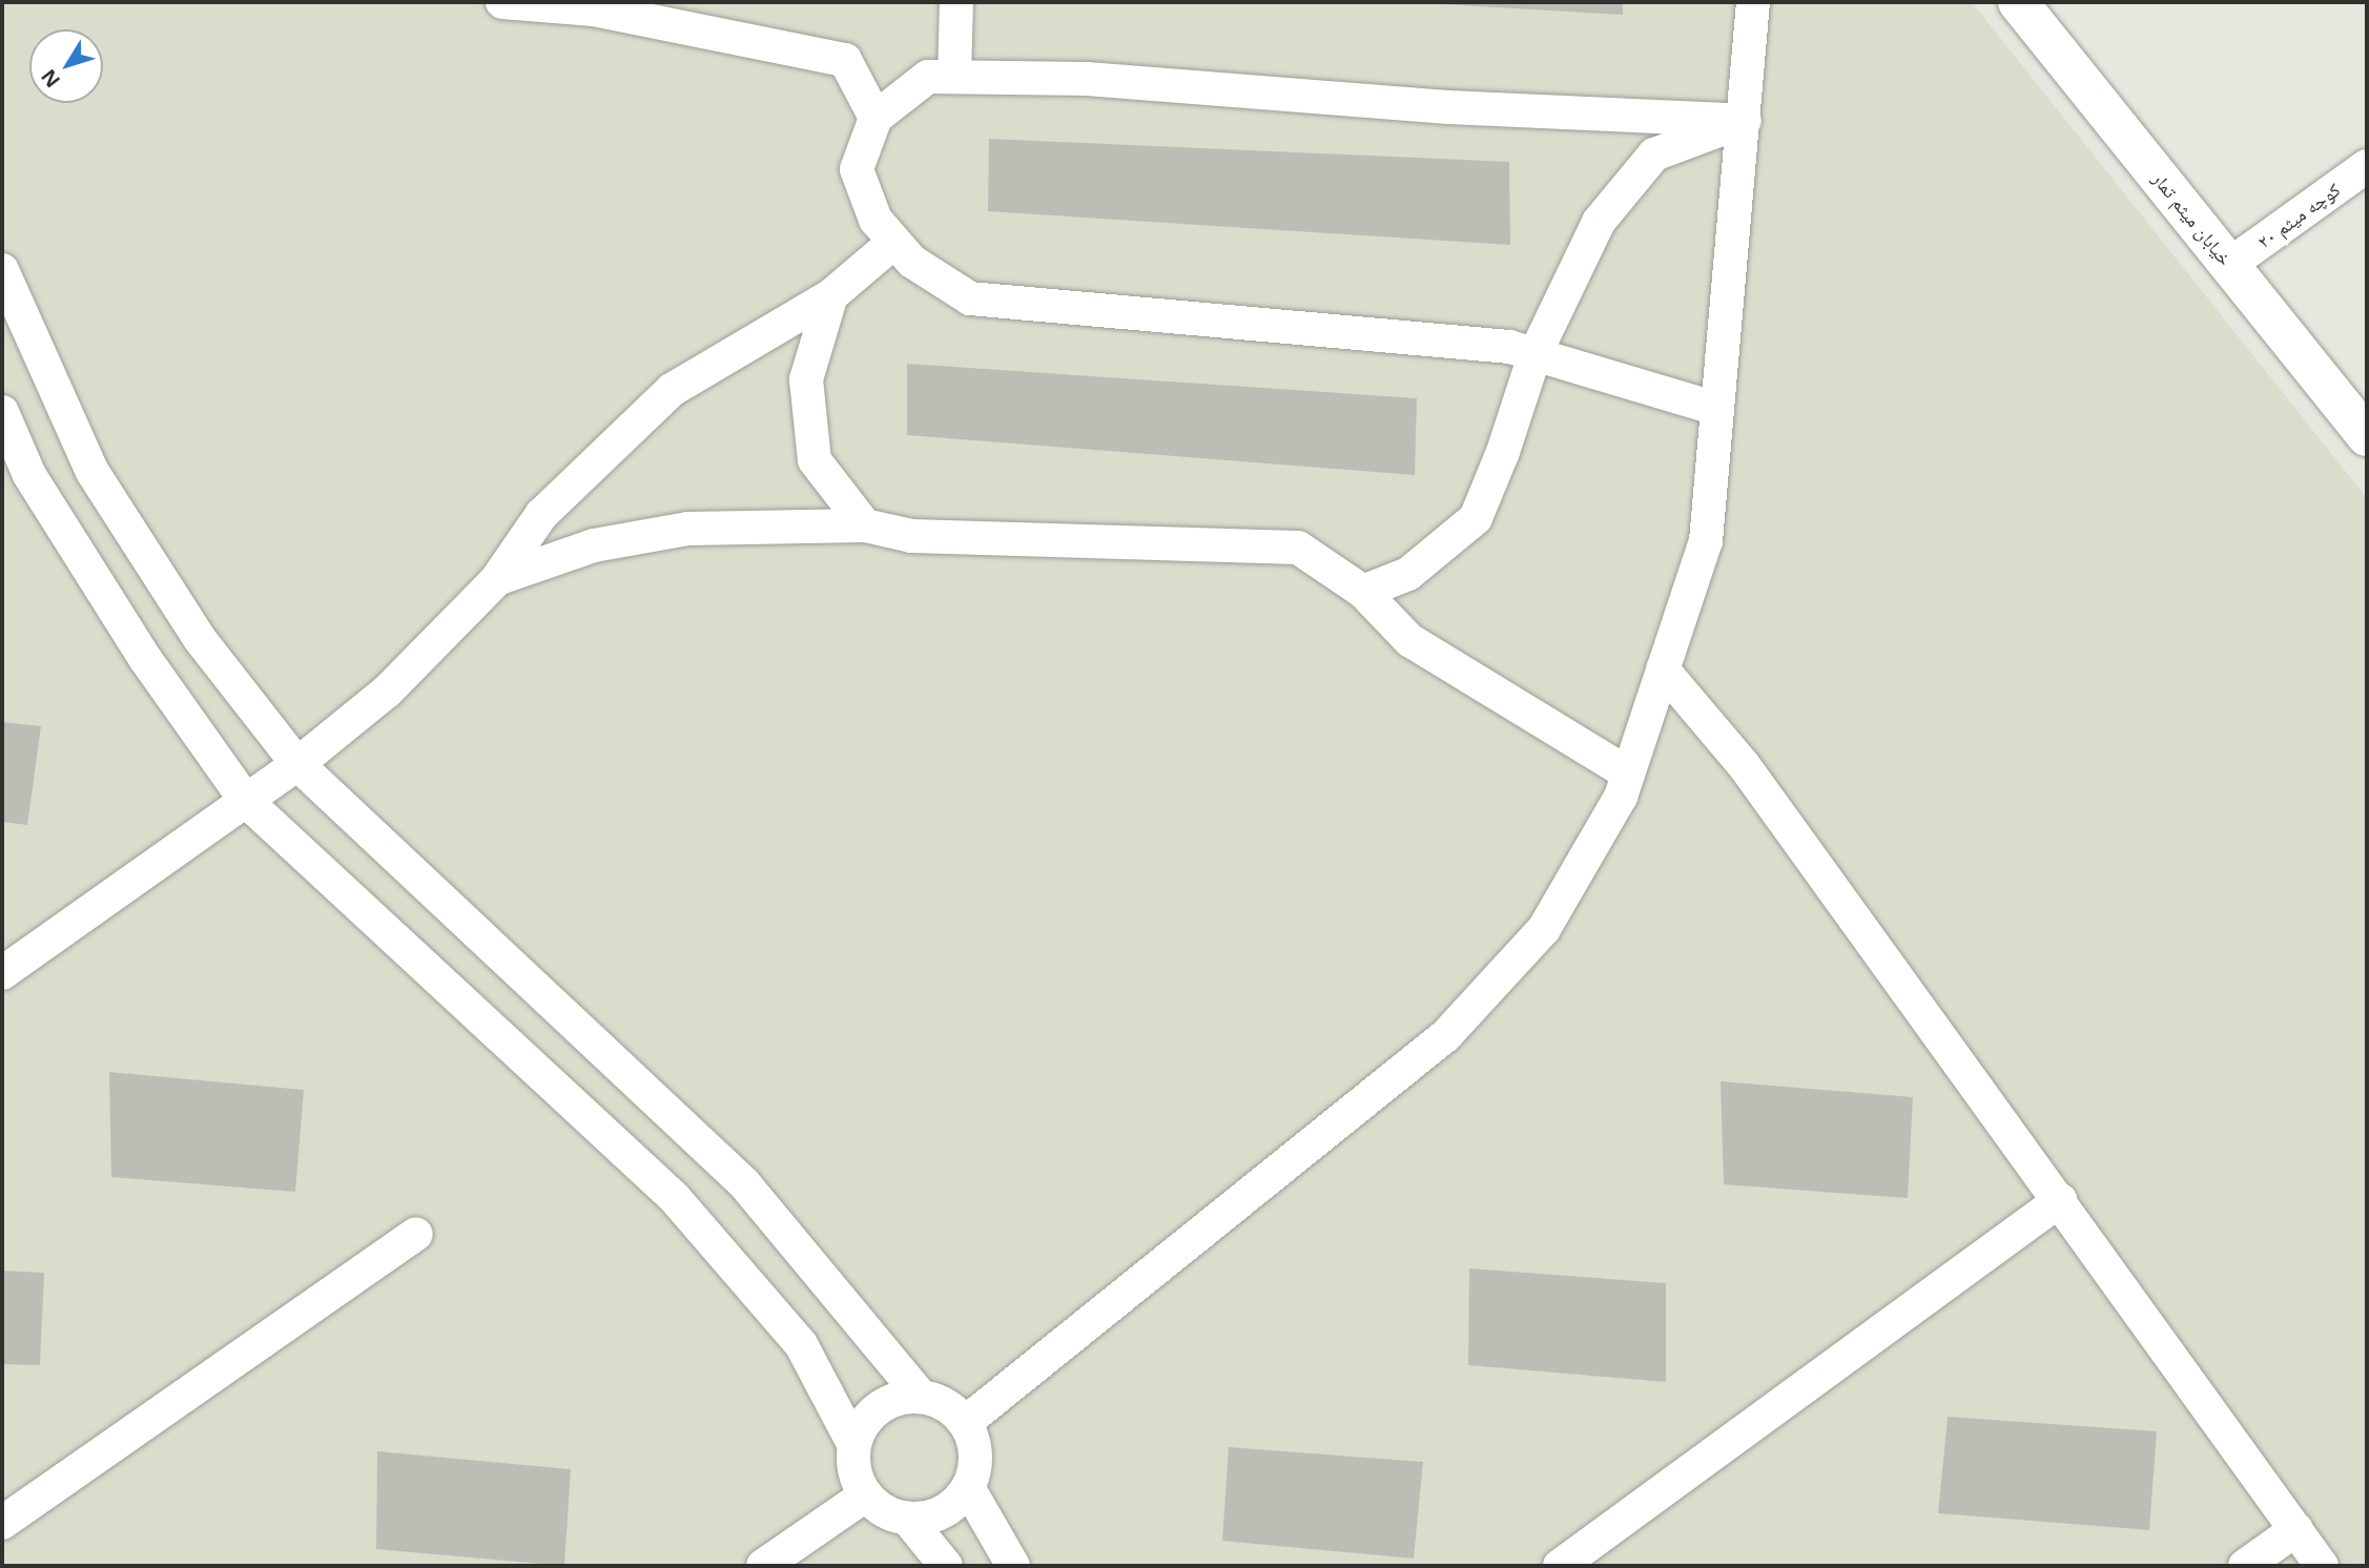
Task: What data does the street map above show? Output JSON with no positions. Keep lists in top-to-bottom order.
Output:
{
  "streets": {
    "street": ["کوچه میثم ۲۰", "خیابان میثم تمار"]
  },
  "crossings": [
    ["کوچه میثم ۲۰", "خیابان میثم تمار"]
  ],
  "north": "bottom left"
}
